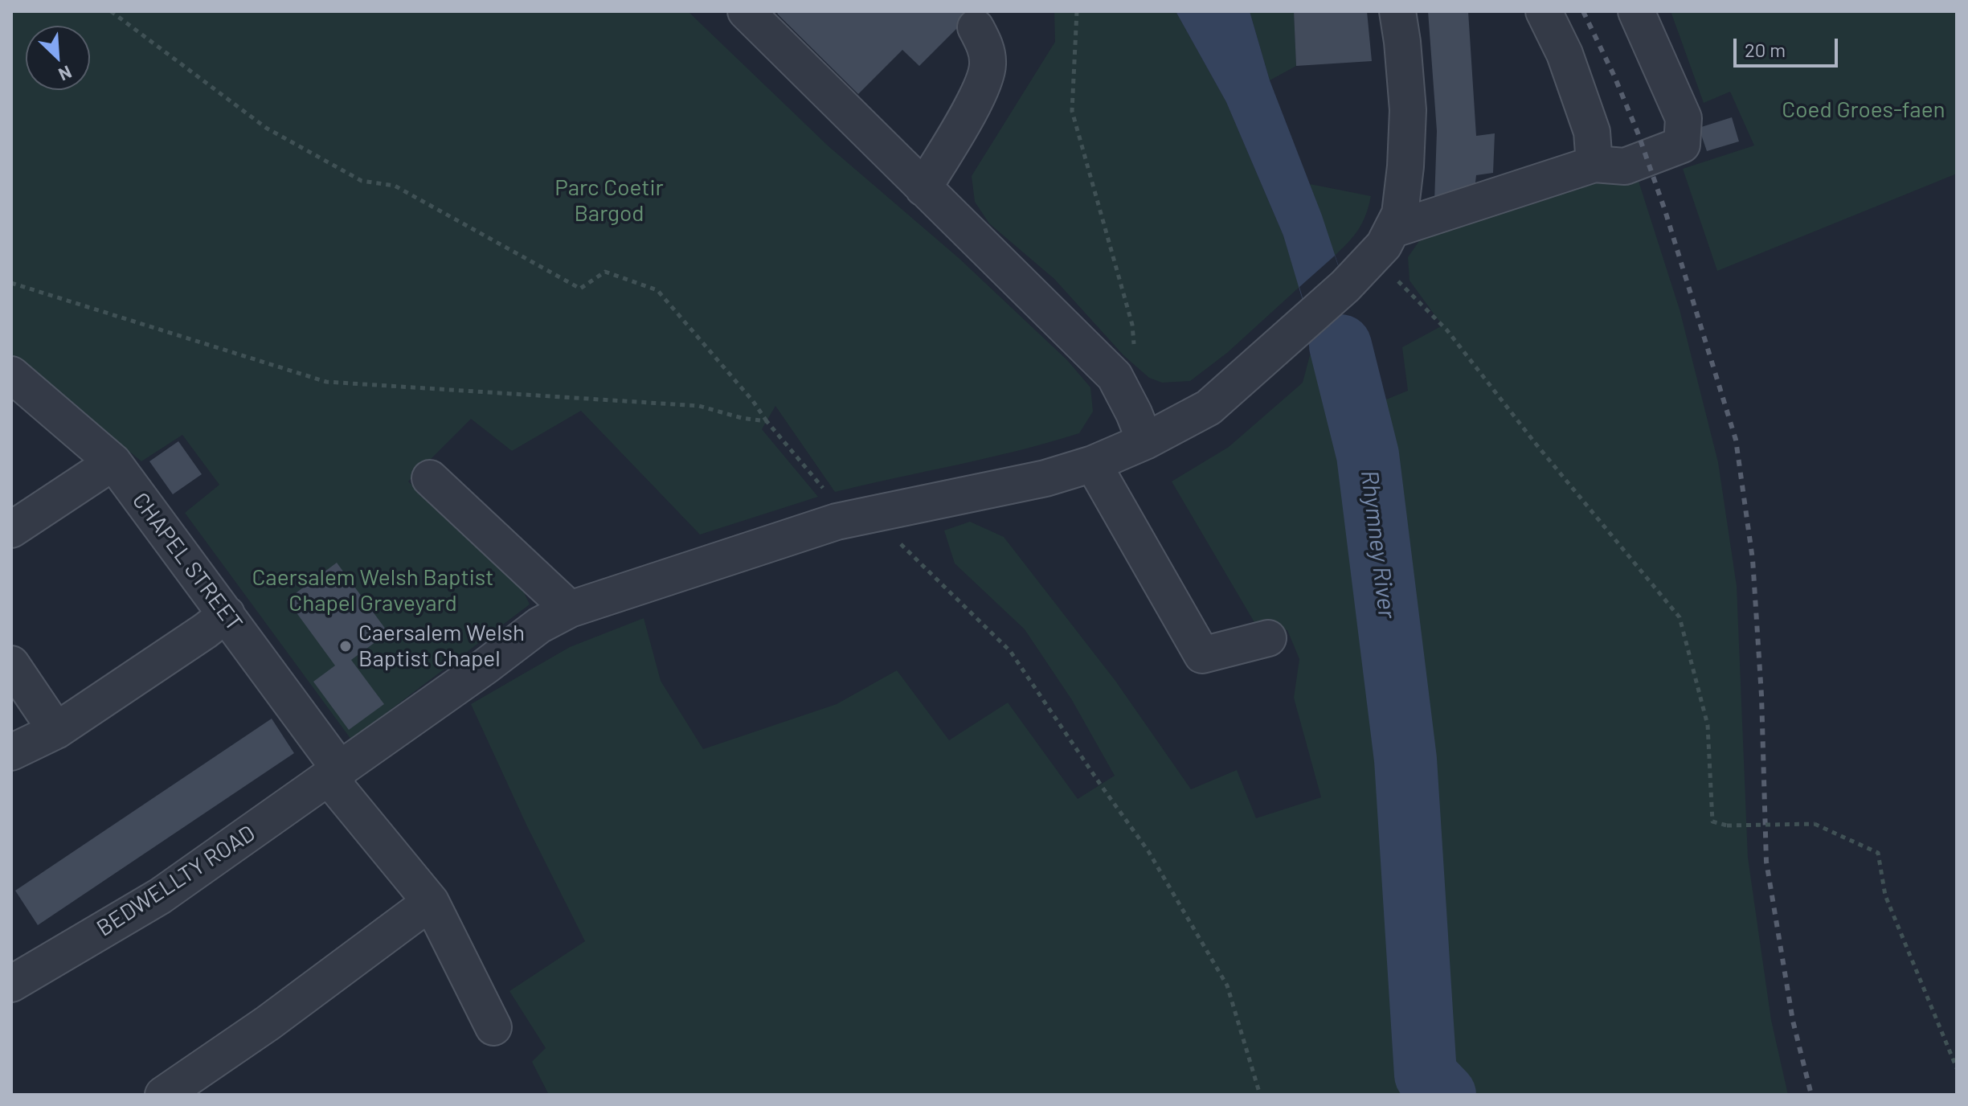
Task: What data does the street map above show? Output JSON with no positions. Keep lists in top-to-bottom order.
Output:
{
  "streets": {
    "street": ["CHAPEL STREET", "BEDWELLTY ROAD"]
  },
  "crossings": [
    ["CHAPEL STREET", "BEDWELLTY ROAD"]
  ],
  "water": ["Rhymney River"],
  "parks": ["Coed Groes-faen", "Parc Coetir Bargod", "Caersalem Welsh Baptist Chapel Graveyard"],
  "places": ["Caersalem Welsh Baptist Chapel"],
  "scale_bar": "20 m",
  "north": "bottom right"
}
